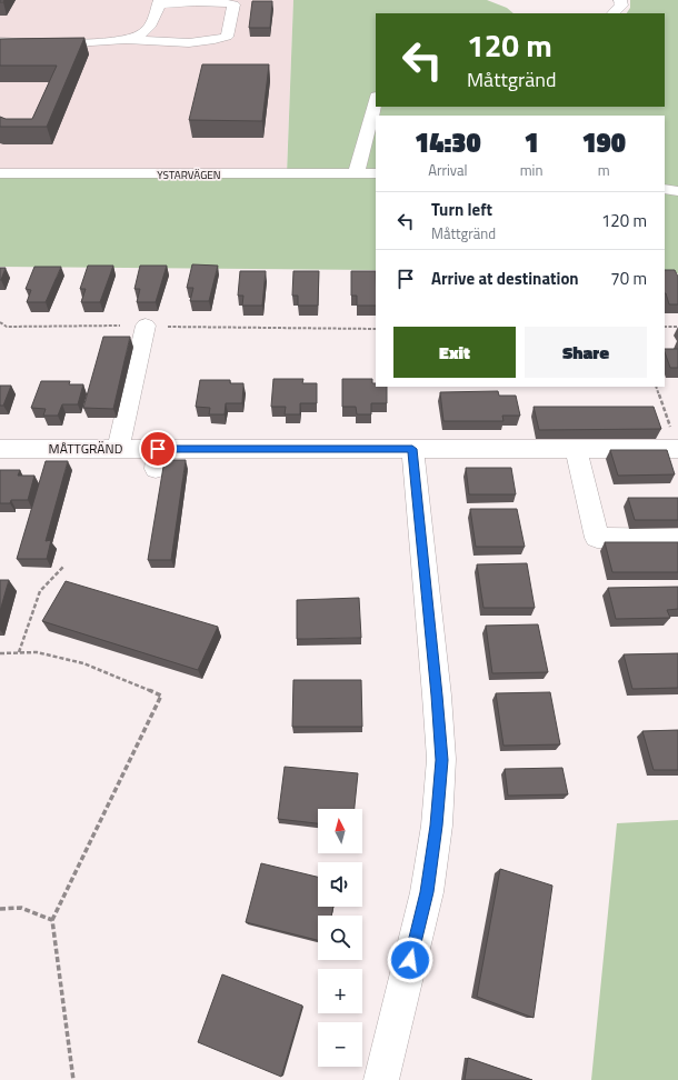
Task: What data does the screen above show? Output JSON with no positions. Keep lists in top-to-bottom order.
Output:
{
  "streets": {
    "street": ["YSTARVÄGEN", "MÅTTGRÄND"]
  },
  "north": "top",
  "page": {
    "turn": ["120 m", "Måttgränd"],
    "eta": [
      "14:30",
      "Arrival",
      "1",
      "min",
      "190",
      "m"
    ],
    "list": [
      {
        "name": "Turn left",
        "note": "Måttgränd",
        "value": "120 m"
      },
      {
        "name": "Arrive at destination",
        "value": "70 m"
      }
    ],
    "buttons": ["Exit", "Share"],
    "map_buttons": ["+", "−"]
  }
}
